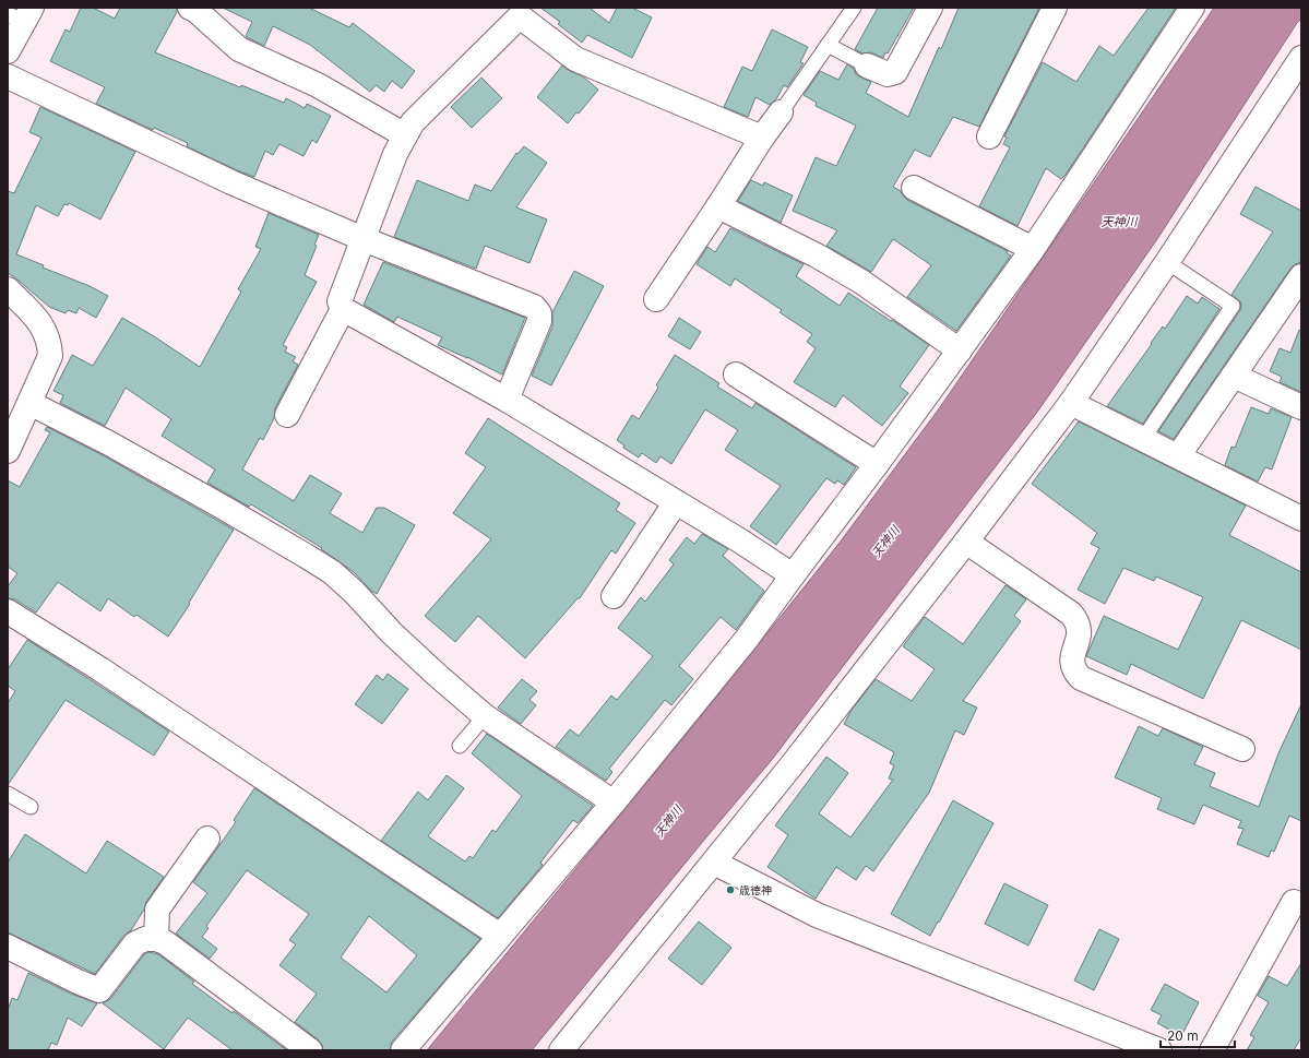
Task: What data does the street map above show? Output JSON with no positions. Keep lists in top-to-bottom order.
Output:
{
  "water": ["天神川"],
  "places": ["歳徳神"],
  "scale_bar": "20 m"
}
